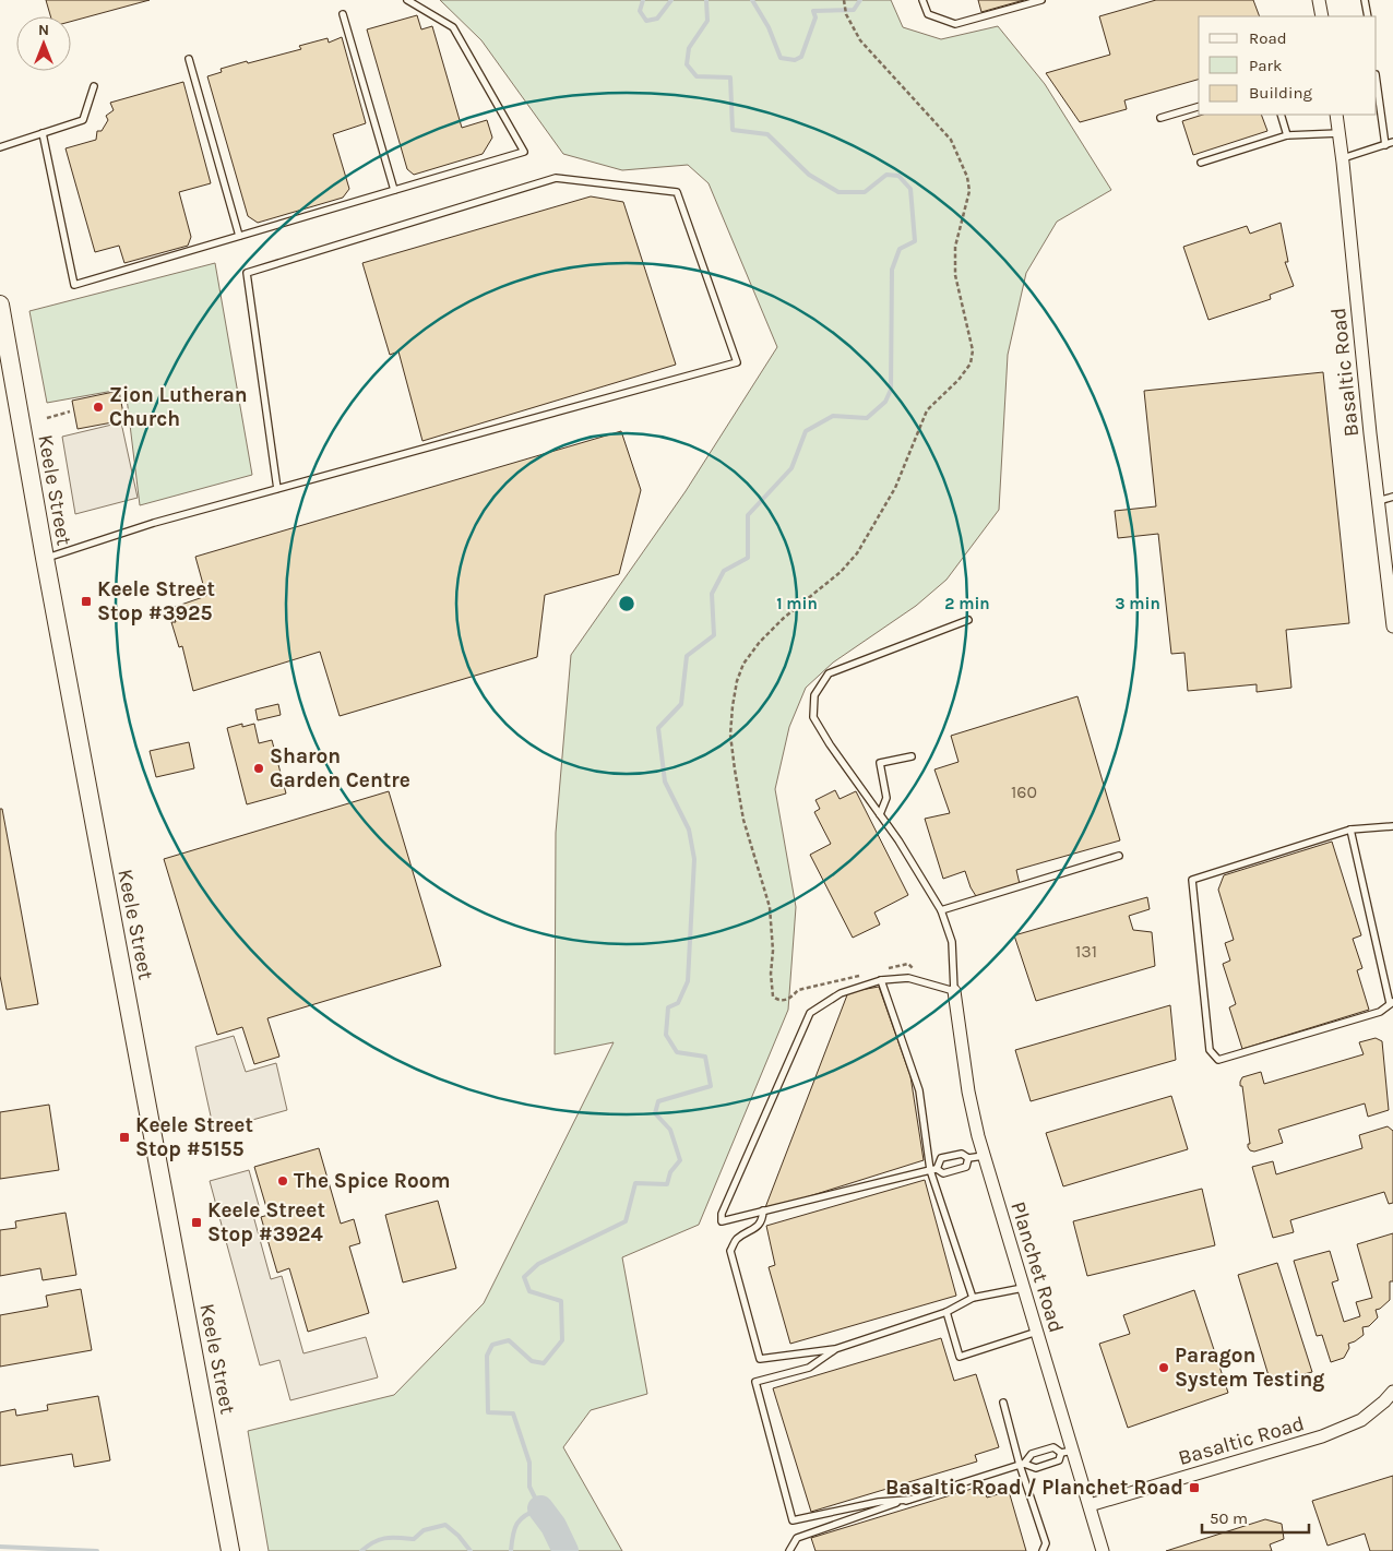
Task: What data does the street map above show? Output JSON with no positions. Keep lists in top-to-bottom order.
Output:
{
  "streets": {
    "main road": ["Keele Street"],
    "street": ["Basaltic Road", "Planchet Road"]
  },
  "crossings": [
    ["Basaltic Road", "Planchet Road"]
  ],
  "places": {
    "other": [
      "Zion Lutheran Church",
      "Sharon Garden Centre",
      "The Spice Room",
      "Paragon System Testing"
    ],
    "transit": [
      "Keele Street Stop #3925",
      "Keele Street Stop #5155",
      "Keele Street Stop #3924",
      "Basaltic Road / Planchet Road"
    ]
  },
  "house_numbers": ["160", "131"],
  "legend": ["Road", "Park", "Building"],
  "scale_bar": "50 m",
  "north": "top",
  "rings": ["1 min", "2 min", "3 min"]
}
